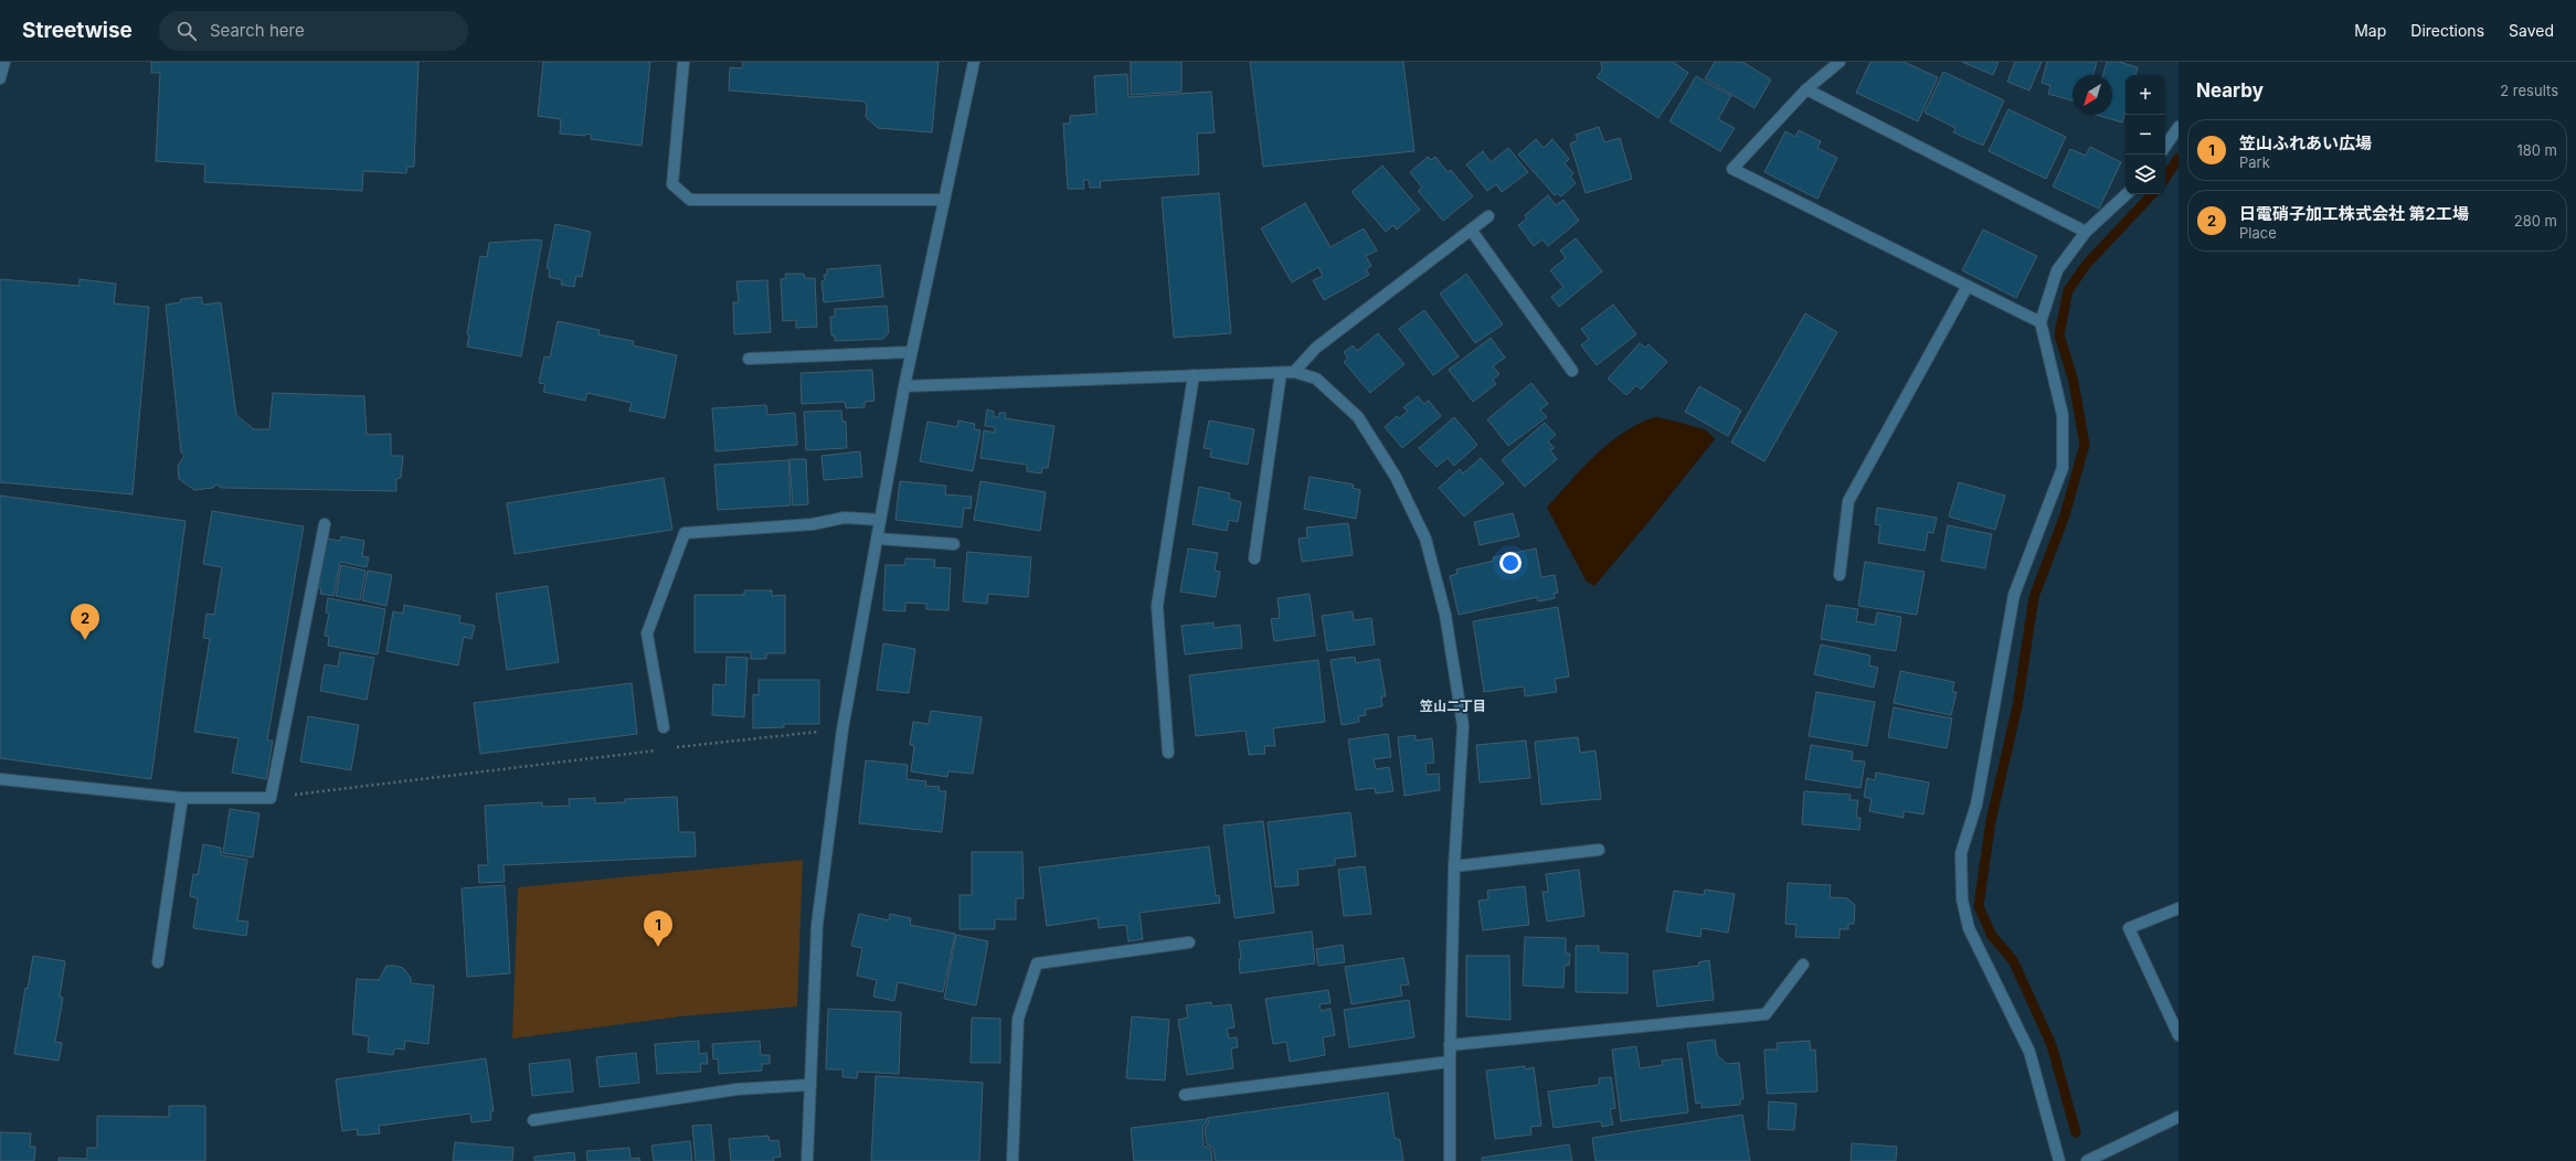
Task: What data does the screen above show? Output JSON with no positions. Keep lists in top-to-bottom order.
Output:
{
  "districts": ["笠山二丁目"],
  "north": "bottom left",
  "page": {
    "header": "Streetwise",
    "search": "Search here",
    "nav": ["Map", "Directions", "Saved"],
    "heading": ["Nearby", "2 results"],
    "map_buttons": ["+", "−"],
    "list": [
      {
        "mark": "1",
        "name": "笠山ふれあい広場",
        "note": "Park",
        "value": "180 m"
      },
      {
        "mark": "2",
        "name": "日電硝子加工株式会社 第2工場",
        "note": "Place",
        "value": "280 m"
      }
    ],
    "pins": ["2", "1"]
  }
}
